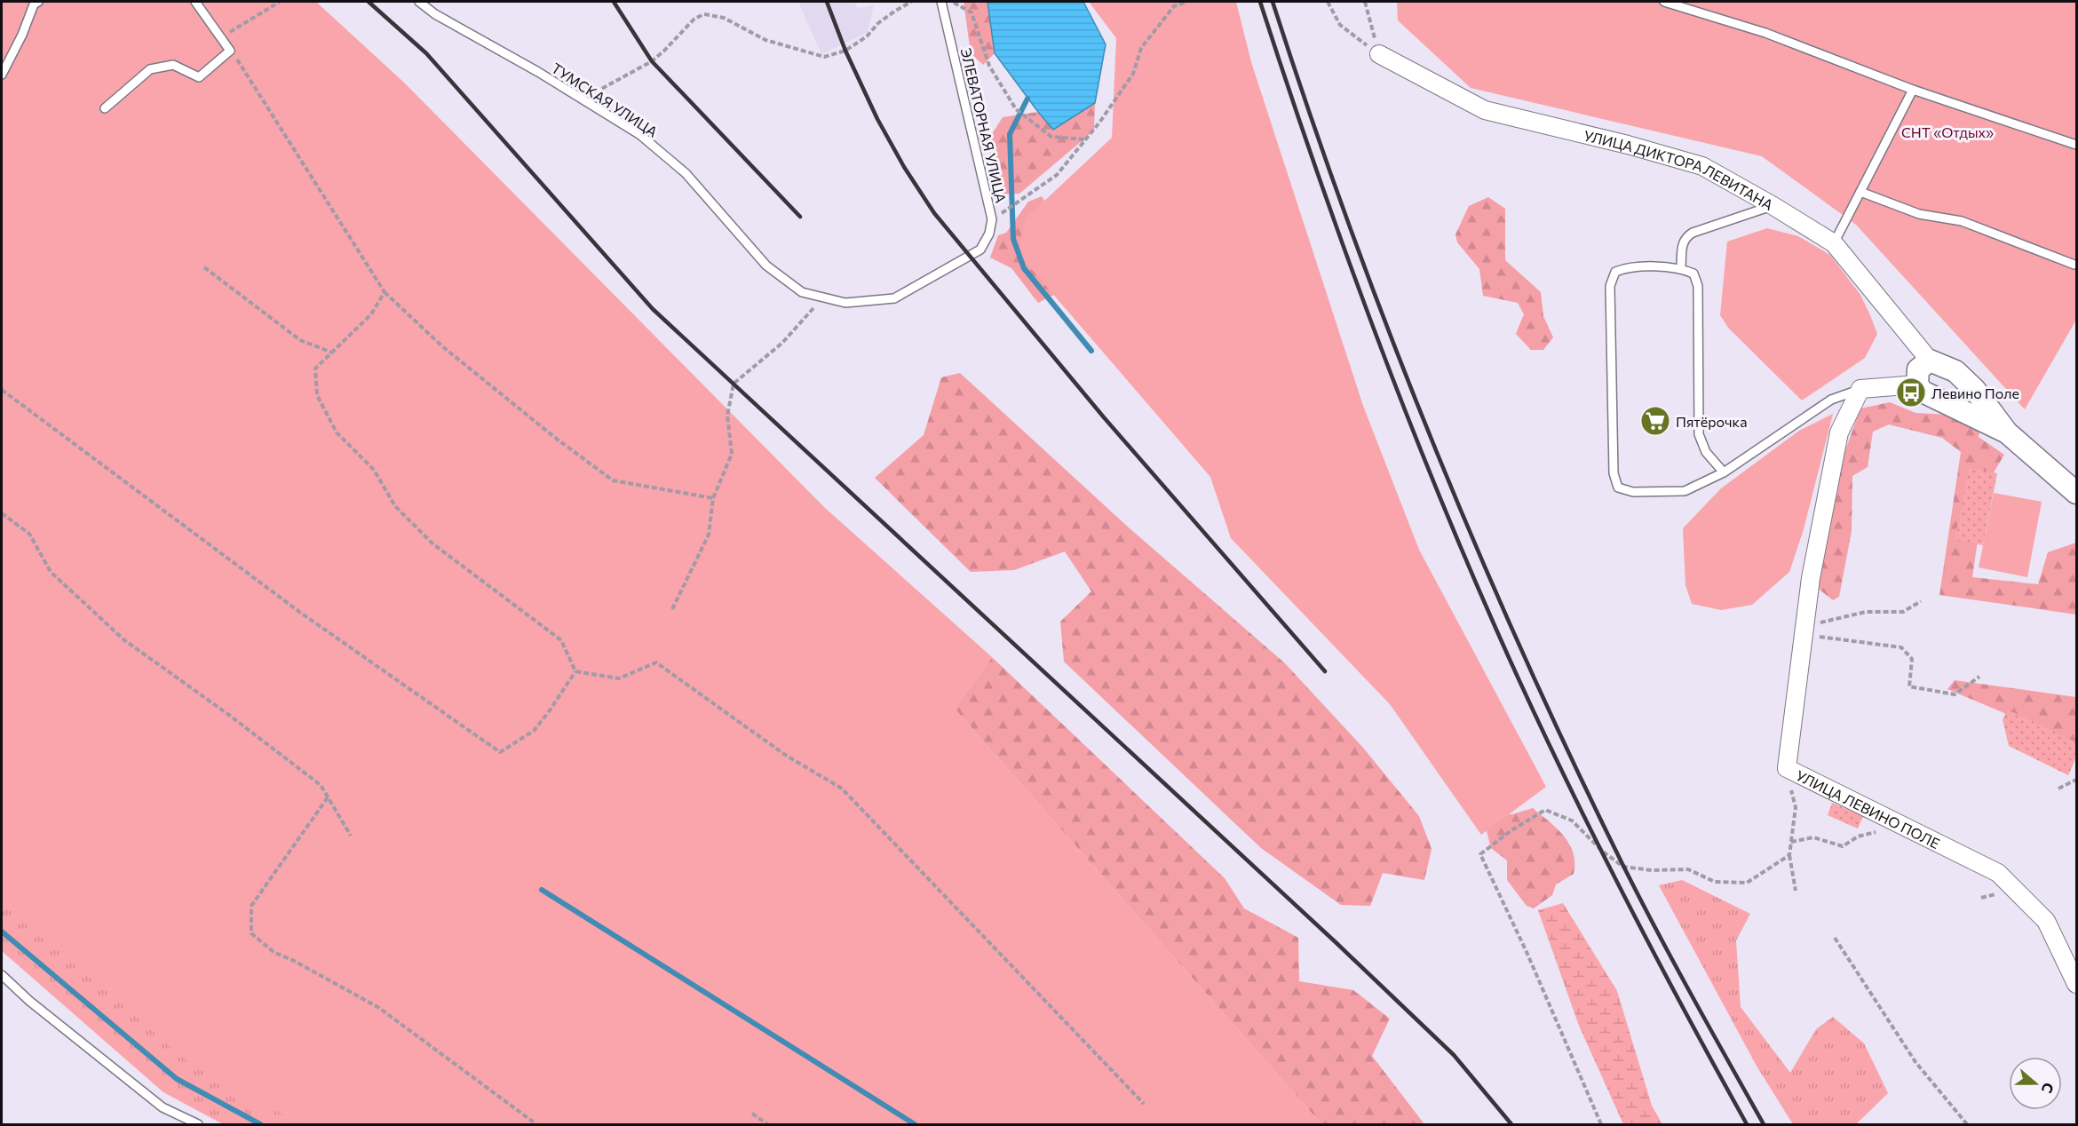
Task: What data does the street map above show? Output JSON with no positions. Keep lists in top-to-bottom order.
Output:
{
  "streets": {
    "street": ["УЛИЦА ДИКТОРА ЛЕВИТАНА", "УЛИЦА ЛЕВИНО ПОЛЕ"],
    "lane": ["ТУМСКАЯ УЛИЦА", "ЭЛЕВАТОРНАЯ УЛИЦА"]
  },
  "crossings": [
    ["ТУМСКАЯ УЛИЦА", "ЭЛЕВАТОРНАЯ УЛИЦА"]
  ],
  "parks": ["СНТ «Отдых»"],
  "places": {
    "bus stop": ["Левино Поле"],
    "supermarket": ["Пятёрочка"]
  },
  "north": "right"
}
